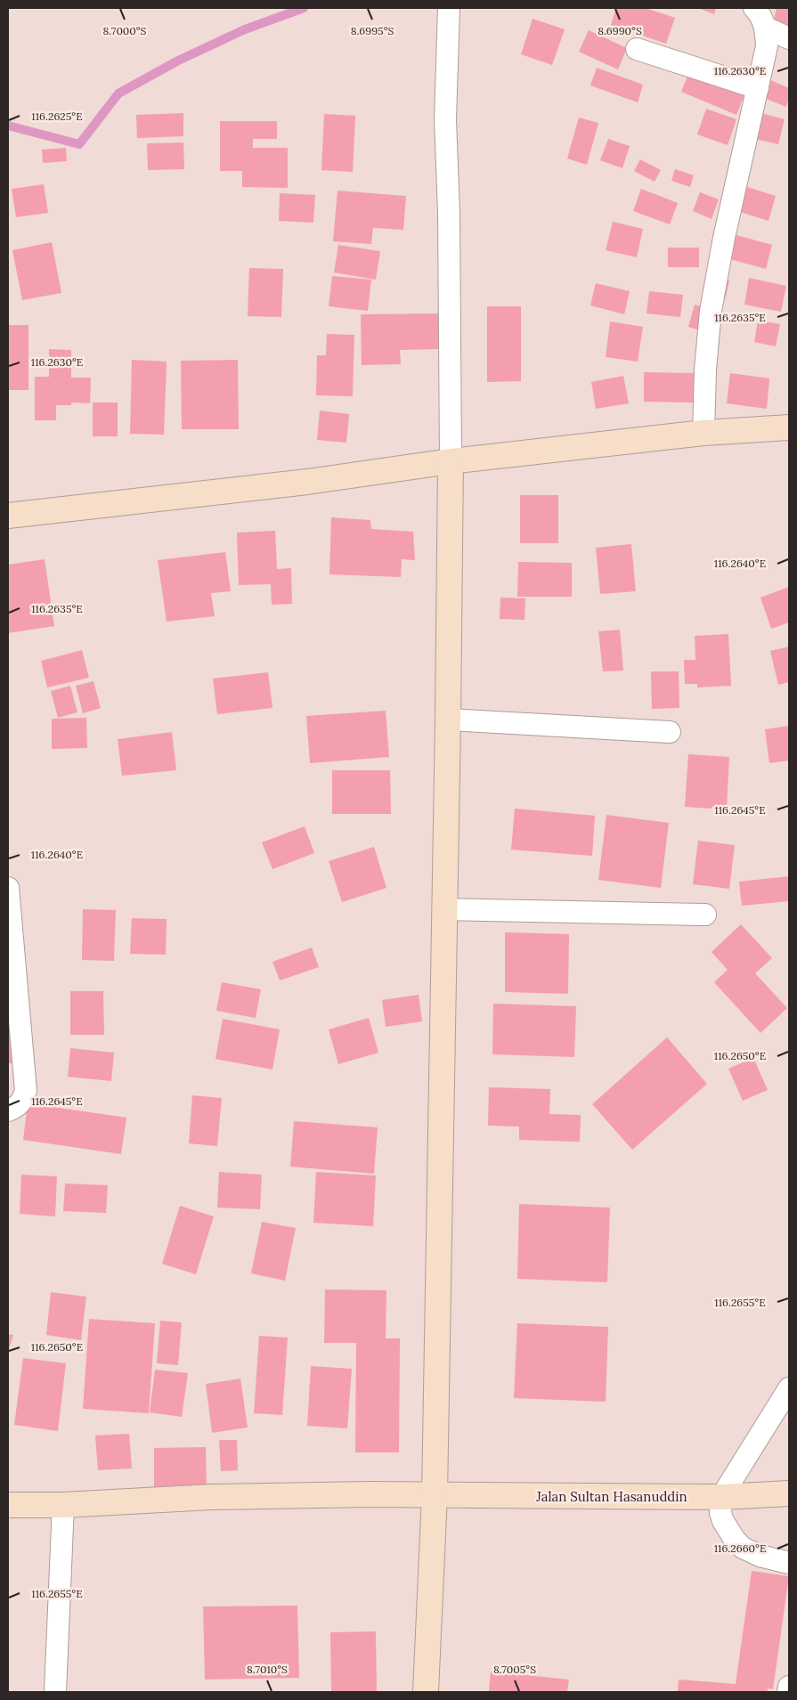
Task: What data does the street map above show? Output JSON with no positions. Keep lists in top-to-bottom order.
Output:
{
  "streets": {
    "street": ["Jalan Sultan Hasanuddin"]
  },
  "coordinates": [
    "8.6995°S",
    "8.6990°S",
    "8.7000°S",
    "116.2630°E",
    "116.2625°E",
    "116.2635°E",
    "116.2640°E",
    "116.2645°E",
    "116.2650°E",
    "116.2655°E",
    "116.2660°E",
    "8.7010°S",
    "8.7005°S"
  ]
}
